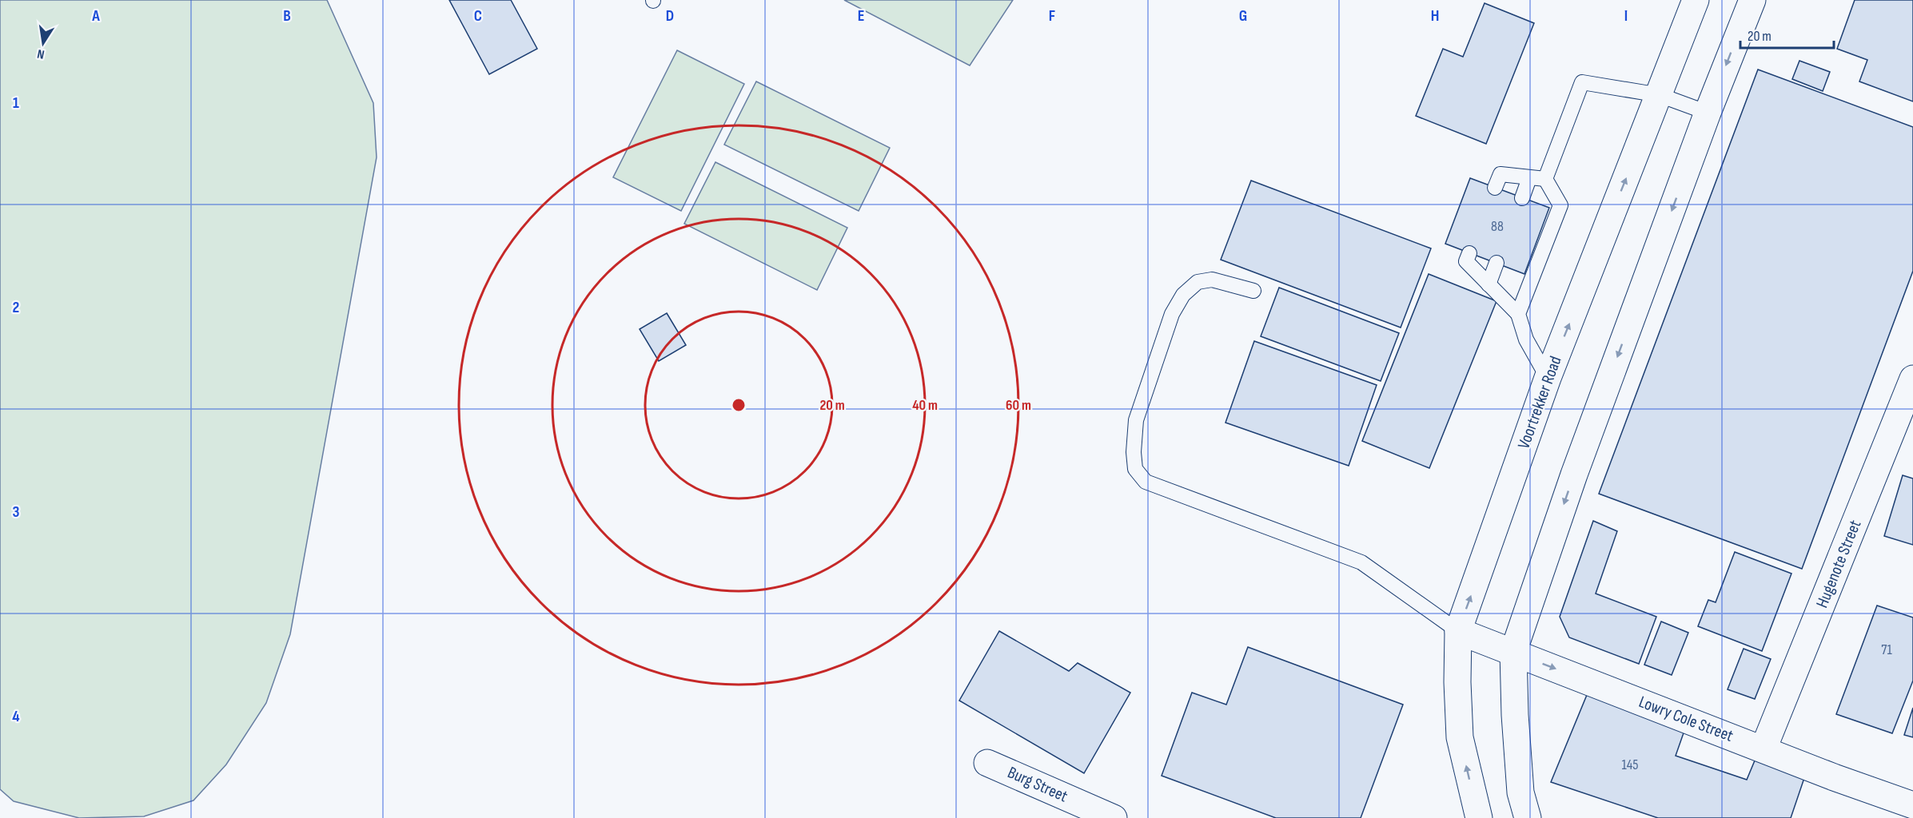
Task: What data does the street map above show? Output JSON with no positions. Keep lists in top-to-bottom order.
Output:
{
  "streets": {
    "main road": [
      "Voortrekker Road",
      "Hugenote Street",
      "Lowry Cole Street",
      "Burg Street"
    ]
  },
  "crossings": [
    ["Voortrekker Road", "Lowry Cole Street"],
    ["Hugenote Street", "Lowry Cole Street"]
  ],
  "one_way": ["Lowry Cole Street"],
  "house_numbers": ["88", "71", "145"],
  "scale_bar": "20 m",
  "north": "bottom",
  "grid": {
    "columns": [
      "A",
      "B",
      "C",
      "D",
      "E",
      "F",
      "G",
      "H",
      "I"
    ],
    "rows": [
      "1",
      "2",
      "3",
      "4"
    ]
  },
  "rings": ["20 m", "40 m", "60 m"]
}
